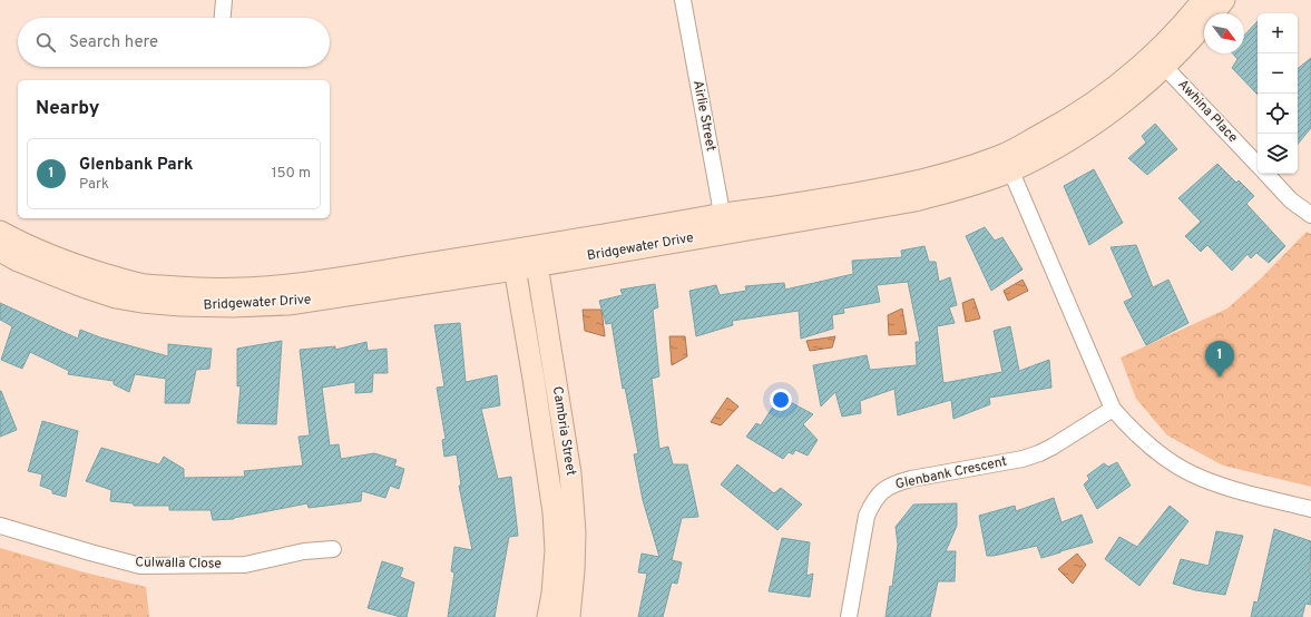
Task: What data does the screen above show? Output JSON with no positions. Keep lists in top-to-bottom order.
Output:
{
  "streets": {
    "street": [
      "Awhina Place",
      "Airlie Street",
      "Bridgewater Drive",
      "Cambria Street",
      "Glenbank Crescent",
      "Culwalla Close"
    ]
  },
  "crossings": [
    ["Awhina Place", "Bridgewater Drive"],
    ["Airlie Street", "Bridgewater Drive"],
    ["Bridgewater Drive", "Cambria Street"]
  ],
  "north": "bottom right",
  "page": {
    "map_buttons": ["+", "−"],
    "search": "Search here",
    "heading": "Nearby",
    "list": [
      {
        "mark": "1",
        "name": "Glenbank Park",
        "note": "Park",
        "value": "150 m"
      }
    ],
    "pins": "1"
  }
}
